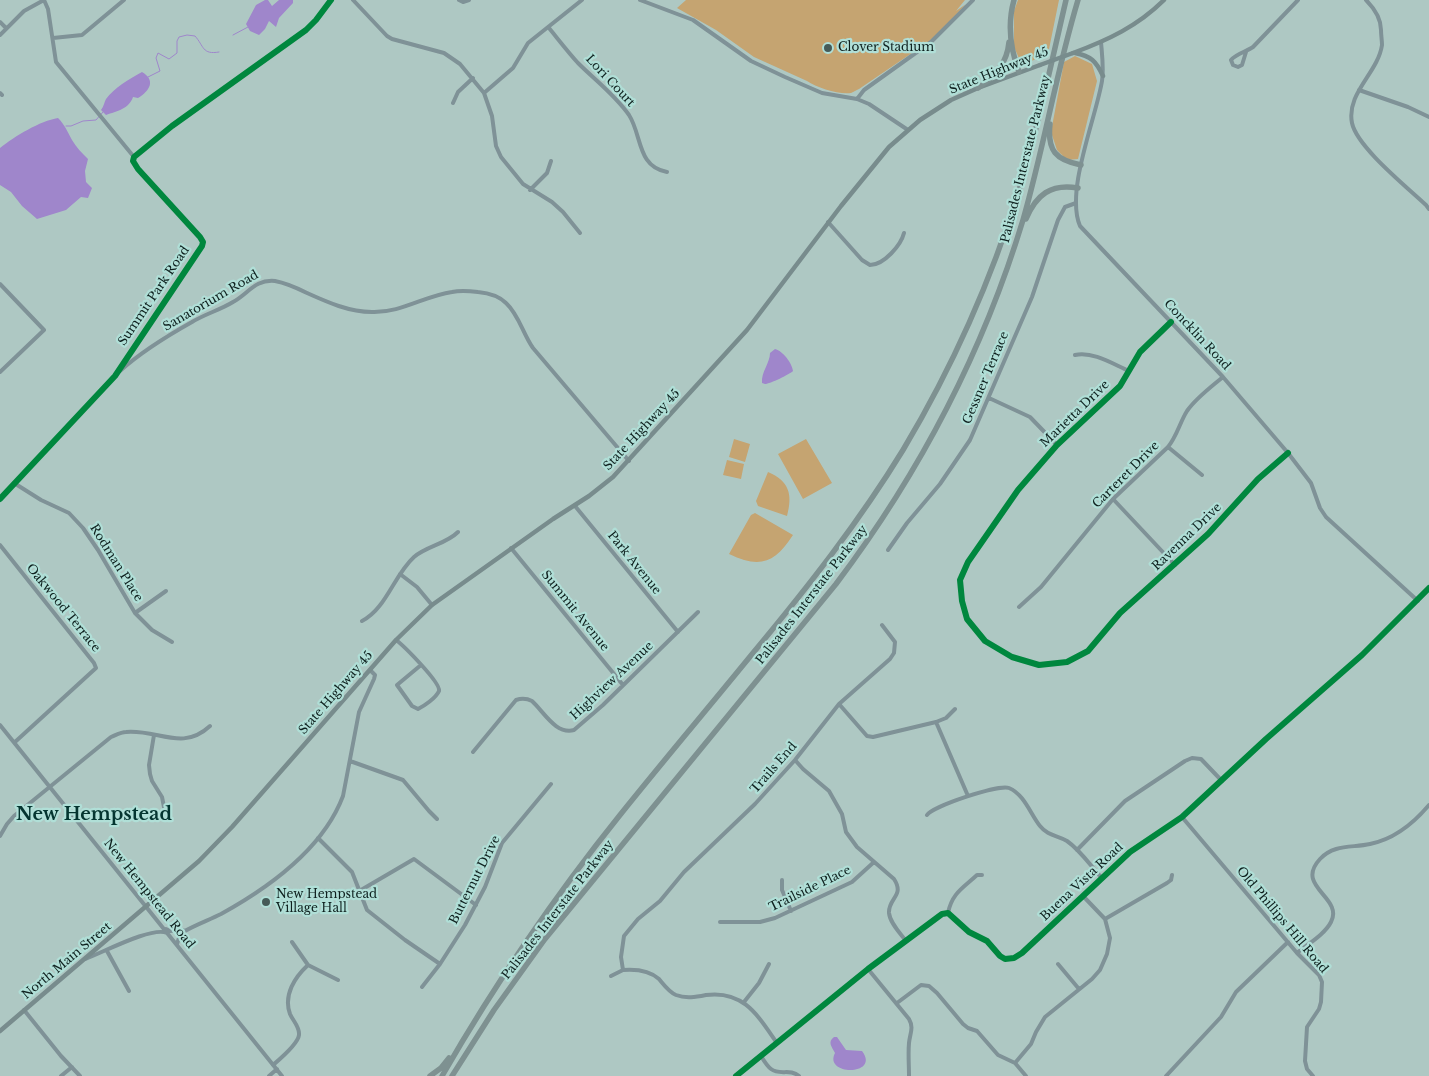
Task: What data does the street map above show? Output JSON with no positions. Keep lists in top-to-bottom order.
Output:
{
  "streets": {
    "highway": ["Palisades Interstate Parkway"],
    "main road": ["State Highway 45", "North Main Street"],
    "street": [
      "Lori Court",
      "Summit Park Road",
      "Sanatorium Road",
      "Concklin Road",
      "Gessner Terrace",
      "Marietta Drive",
      "Carteret Drive",
      "Ravenna Drive",
      "Rodman Place",
      "Park Avenue",
      "Oakwood Terrace",
      "Summit Avenue",
      "Highview Avenue",
      "Trails End",
      "Butternut Drive",
      "Buena Vista Road",
      "Trailside Place",
      "New Hempstead Road",
      "Old Phillips Hill Road"
    ]
  },
  "crossings": [
    ["State Highway 45", "Sanatorium Road"],
    ["State Highway 45", "Concklin Road"],
    ["State Highway 45", "Park Avenue"],
    ["State Highway 45", "Summit Avenue"],
    ["State Highway 45", "New Hempstead Road"],
    ["State Highway 45", "North Main Street"],
    ["Summit Park Road", "Sanatorium Road"],
    ["Summit Park Road", "Rodman Place"],
    ["Concklin Road", "Gessner Terrace"],
    ["Concklin Road", "Marietta Drive"],
    ["Concklin Road", "Carteret Drive"],
    ["Concklin Road", "Ravenna Drive"],
    ["Concklin Road", "Buena Vista Road"],
    ["Marietta Drive", "Ravenna Drive"],
    ["Park Avenue", "Highview Avenue"],
    ["Oakwood Terrace", "New Hempstead Road"],
    ["Summit Avenue", "Highview Avenue"],
    ["Buena Vista Road", "Old Phillips Hill Road"],
    ["New Hempstead Road", "North Main Street"]
  ],
  "districts": ["New Hempstead"],
  "places": ["Clover Stadium", "New Hempstead Village Hall"]
}
